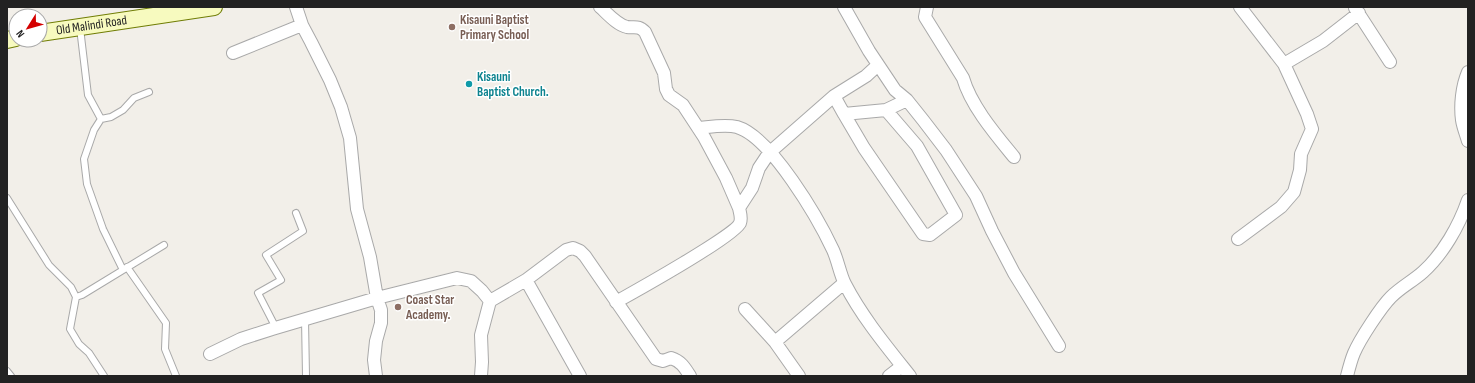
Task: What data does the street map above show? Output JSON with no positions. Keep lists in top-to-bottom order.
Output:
{
  "streets": {
    "main road": ["Old Malindi Road"]
  },
  "places": ["Kisauni Baptist Primary School", "Kisauni Baptist Church.", "Coast Star Academy."],
  "north": "bottom left"
}
